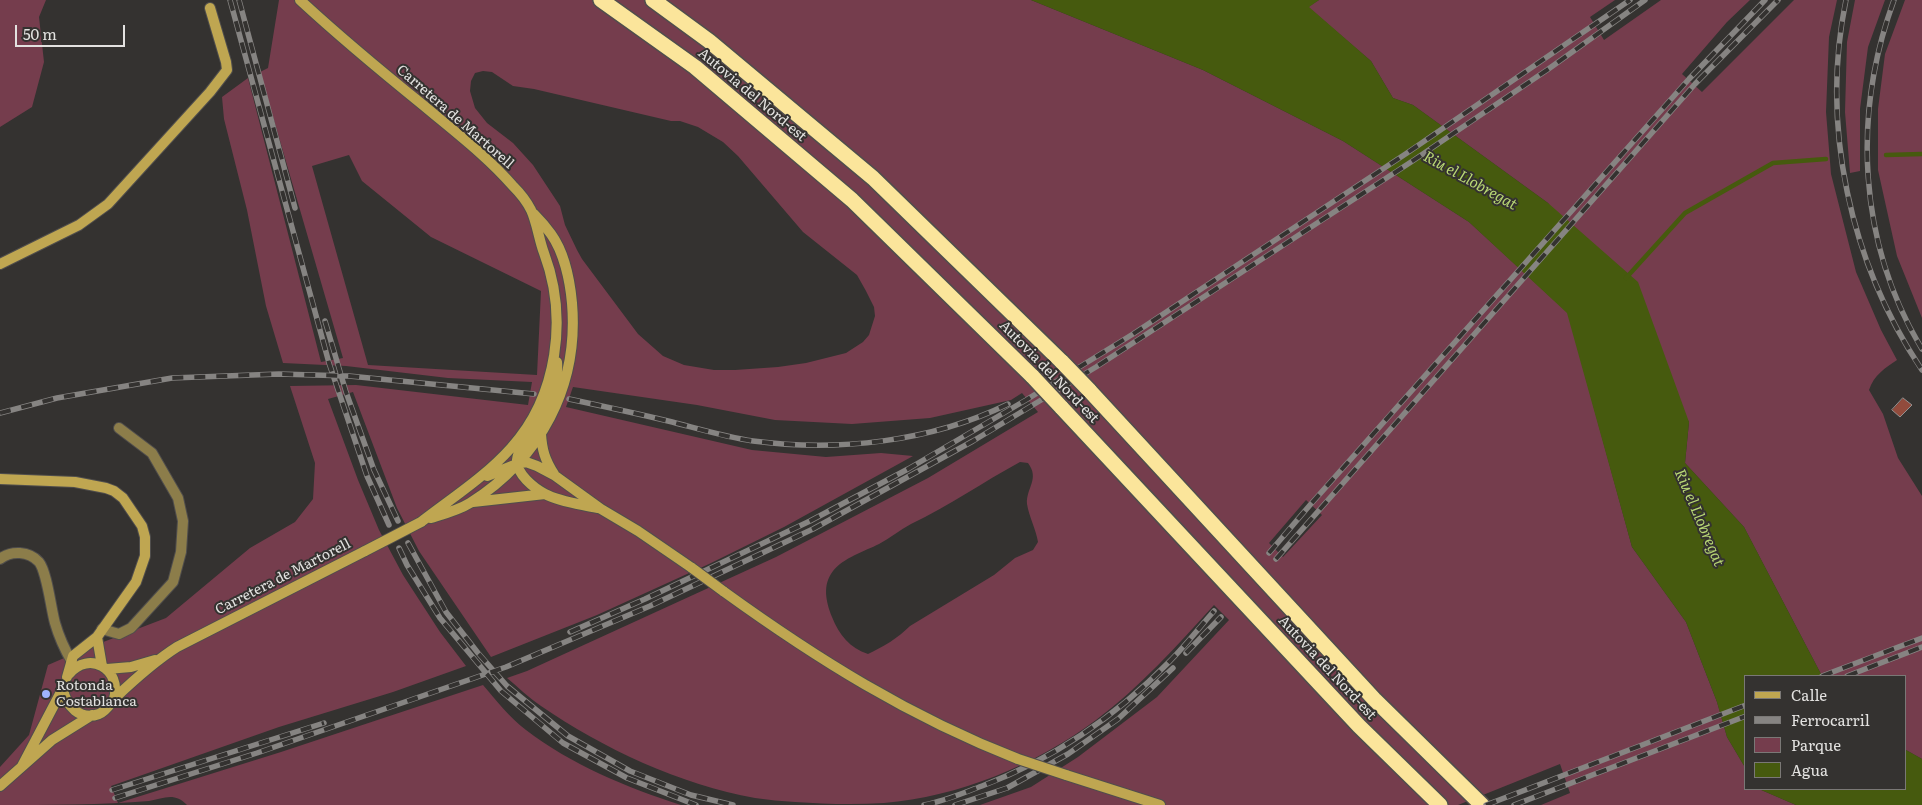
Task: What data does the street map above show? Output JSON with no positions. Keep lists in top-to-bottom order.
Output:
{
  "streets": {
    "highway": ["Autovia del Nord-est"],
    "main road": ["Carretera de Martorell"]
  },
  "water": ["Riu el Llobregat"],
  "places": ["Rotonda Costablanca"],
  "legend": [
    "Calle",
    "Ferrocarril",
    "Parque",
    "Agua"
  ],
  "scale_bar": "50 m"
}
